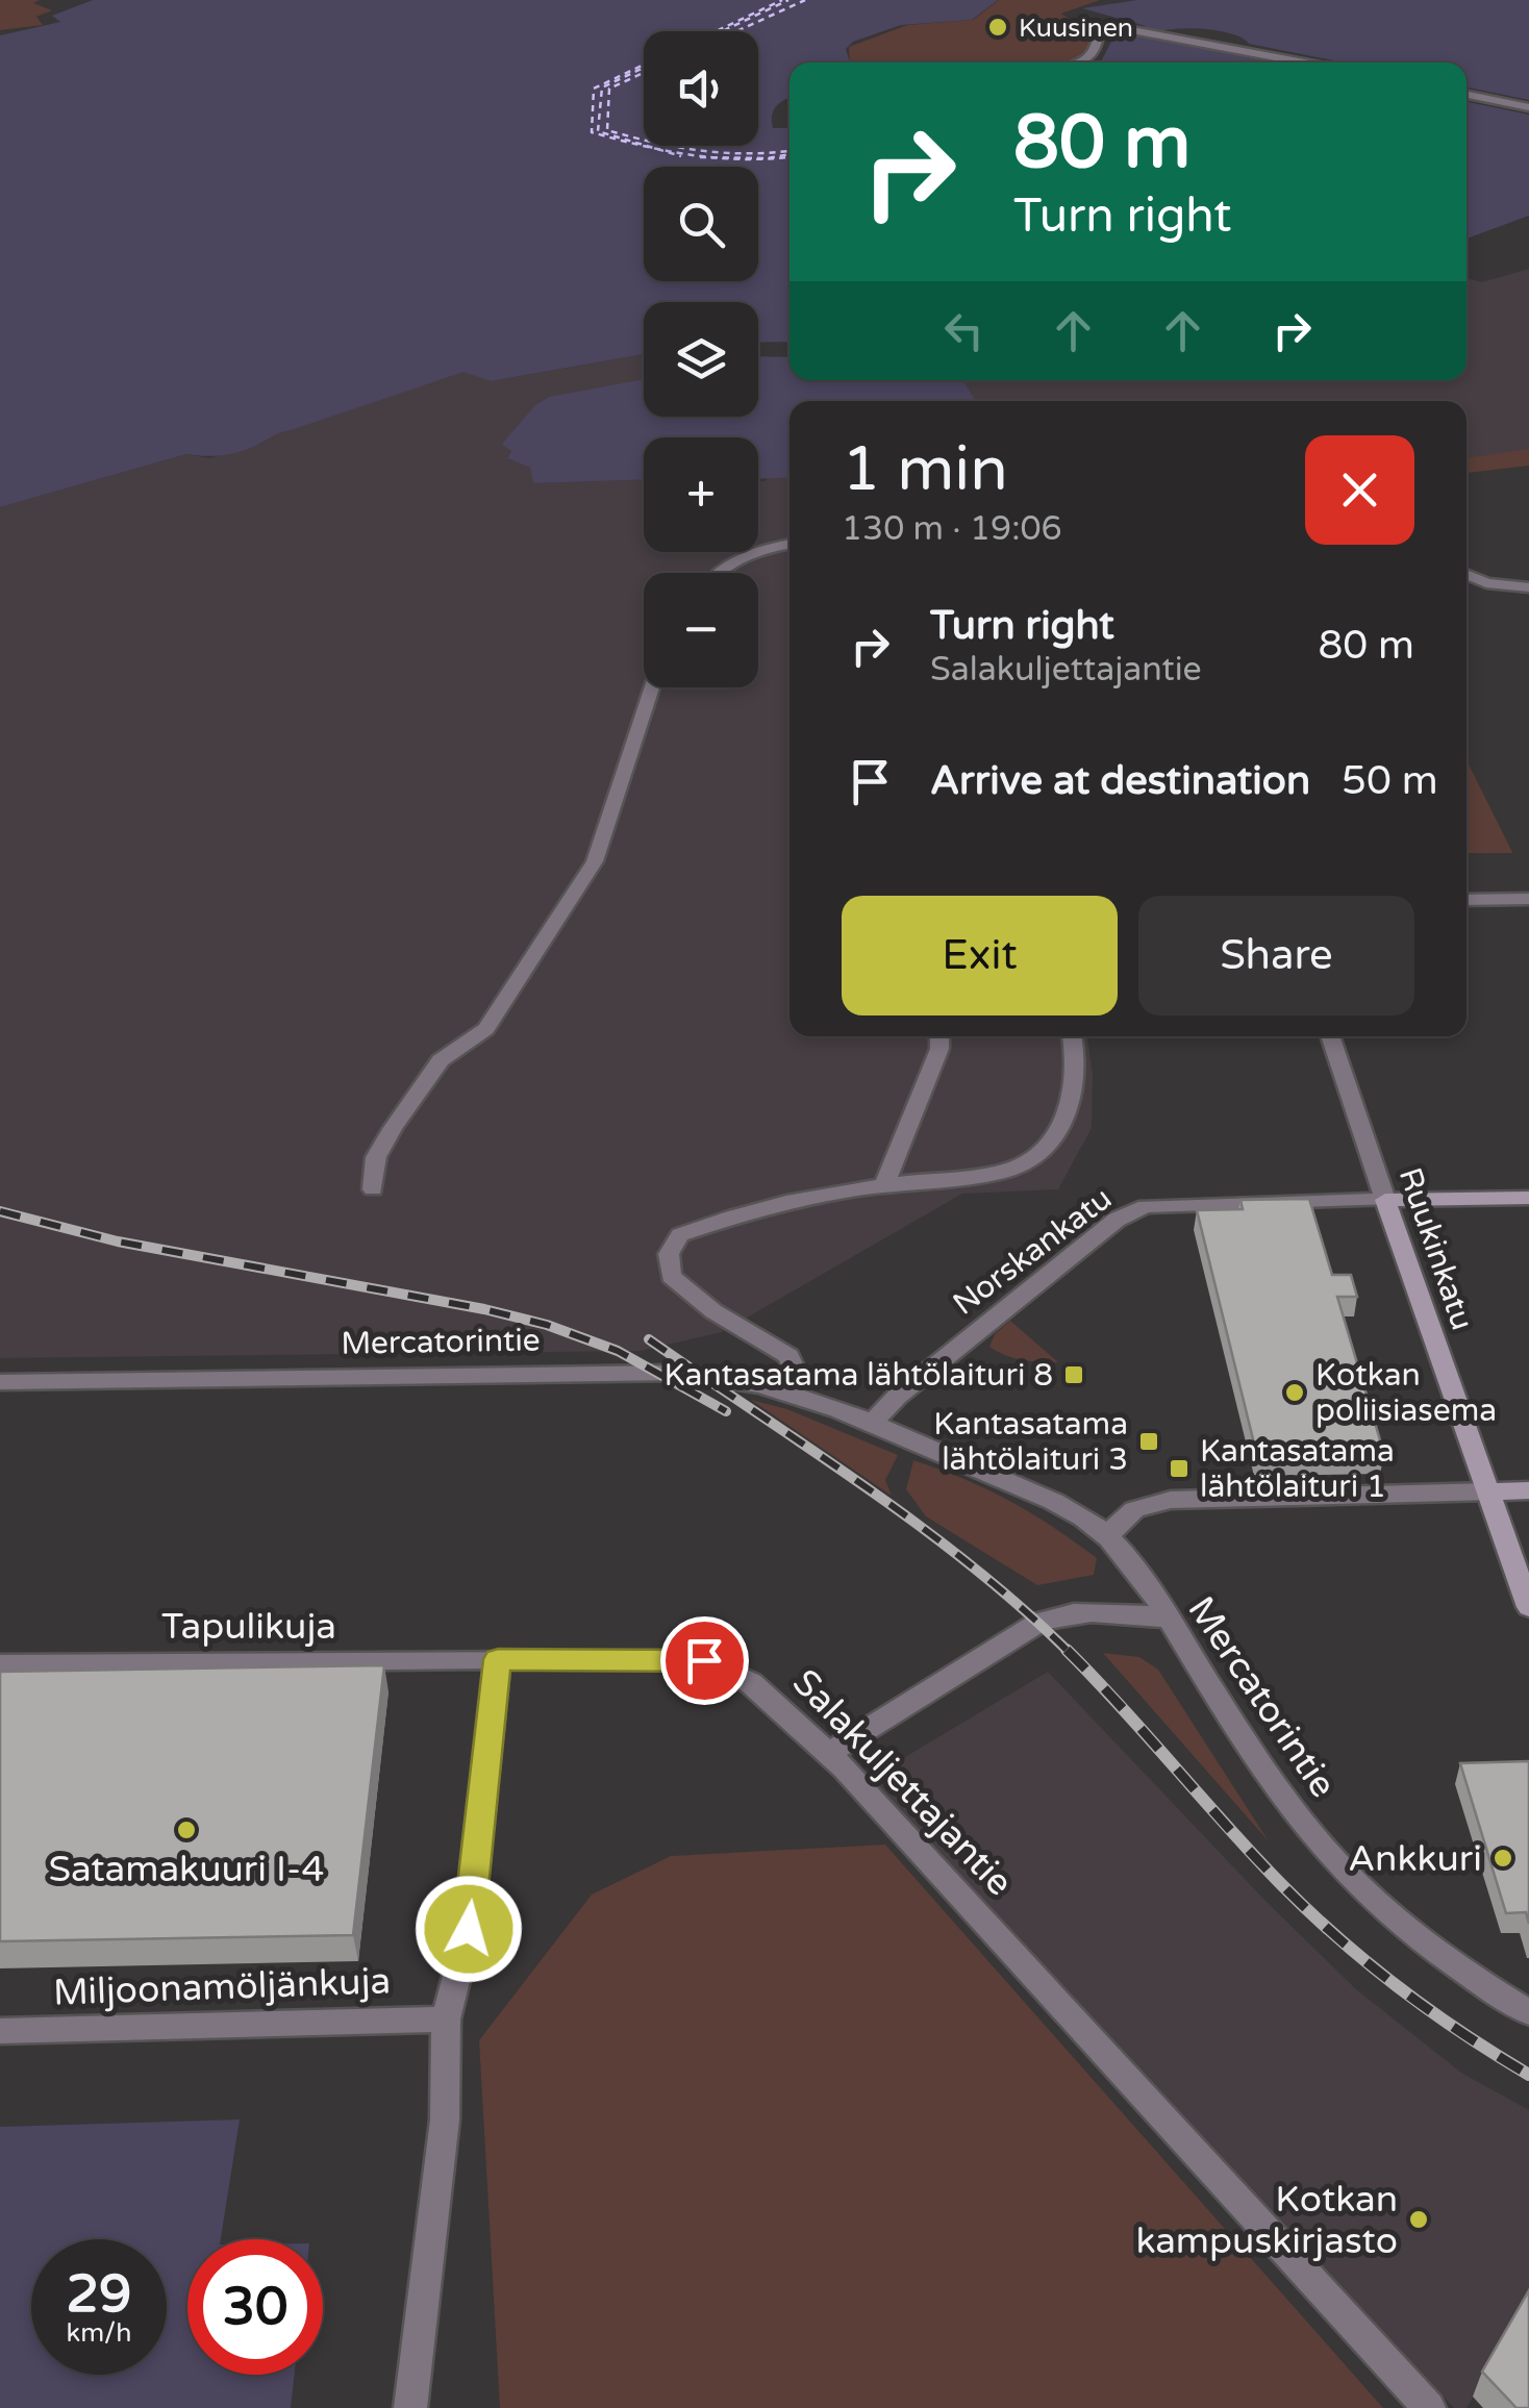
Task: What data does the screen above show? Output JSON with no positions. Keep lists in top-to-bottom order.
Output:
{
  "streets": {
    "main road": ["Ruukinkatu"],
    "street": [
      "Norskankatu",
      "Mercatorintie",
      "Tapulikuja",
      "Salakuljettajantie",
      "Miljoonamöljänkuja"
    ]
  },
  "crossings": [
    ["Ruukinkatu", "Norskankatu"],
    ["Norskankatu", "Mercatorintie"],
    ["Tapulikuja", "Salakuljettajantie"]
  ],
  "places": {
    "other": [
      "Kuusinen",
      "Kotkan poliisiasema",
      "Satamakuuri I-4",
      "Ankkuri",
      "Kotkan kampuskirjasto"
    ],
    "transit": ["Kantasatama lähtölaituri 8", "Kantasatama lähtölaituri 3", "Kantasatama lähtölaituri 1"]
  },
  "page": {
    "map_buttons": ["+", "−"],
    "turn": ["80 m", "Turn right"],
    "heading": ["1 min", "130 m · 19:06"],
    "list": [
      {
        "name": "Turn right",
        "note": "Salakuljettajantie",
        "value": "80 m"
      },
      {
        "name": "Arrive at destination",
        "value": "50 m"
      }
    ],
    "buttons": ["Exit", "Share"],
    "speed": "29 km/h",
    "limit": "30"
  }
}
